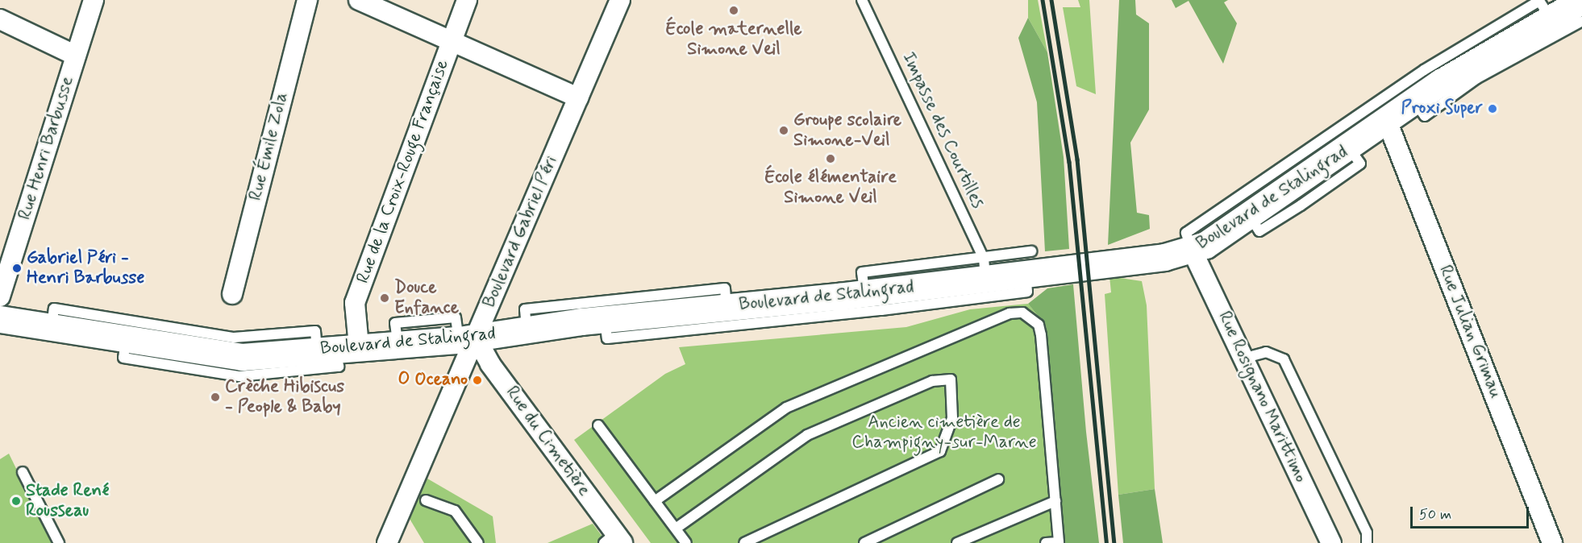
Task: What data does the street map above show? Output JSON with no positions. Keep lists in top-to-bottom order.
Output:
{
  "streets": {
    "main road": ["Boulevard de Stalingrad"],
    "street": [
      "Rue Émile Zola",
      "Rue Henri Barbusse",
      "Rue de la Croix-Rouge Française",
      "Boulevard Gabriel Péri",
      "Rue Julian Grimau",
      "Rue Rosignano Marittimo",
      "Rue du Cimetière"
    ],
    "lane": ["Impasse des Courtilles"]
  },
  "crossings": [
    ["Impasse des Courtilles", "Boulevard de Stalingrad"],
    ["Rue de la Croix-Rouge Française", "Boulevard de Stalingrad"],
    ["Boulevard de Stalingrad", "Boulevard Gabriel Péri"],
    ["Boulevard de Stalingrad", "Rue Julian Grimau"],
    ["Boulevard de Stalingrad", "Rue Rosignano Marittimo"],
    ["Boulevard de Stalingrad", "Rue du Cimetière"],
    ["Boulevard Gabriel Péri", "Rue du Cimetière"]
  ],
  "parks": ["Ancien cimetière de Champigny-sur-Marne"],
  "places": [
    "École maternelle Simone Veil",
    "Proxi Super",
    "Groupe scolaire Simone-Veil",
    "École élémentaire Simone Veil",
    "Gabriel Péri - Henri Barbusse",
    "Douce Enfance",
    "O Oceano",
    "Crèche Hibiscus - People & Baby",
    "Stade René Rousseau"
  ],
  "scale_bar": "50 m"
}
